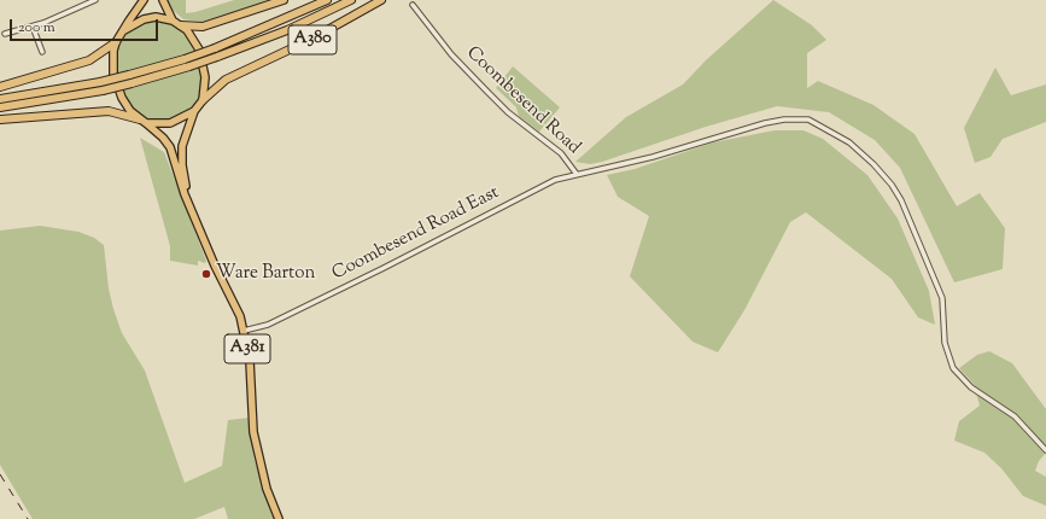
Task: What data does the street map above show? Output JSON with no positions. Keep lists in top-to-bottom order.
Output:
{
  "streets": {
    "highway": ["A380"],
    "main road": ["A381"],
    "street": ["Coombesend Road", "Coombesend Road East"]
  },
  "crossings": [
    ["A380", "A381"],
    ["Coombesend Road", "Coombesend Road East"],
    ["Coombesend Road East", "A381"]
  ],
  "places": ["Ware Barton"],
  "scale_bar": "200 m"
}
